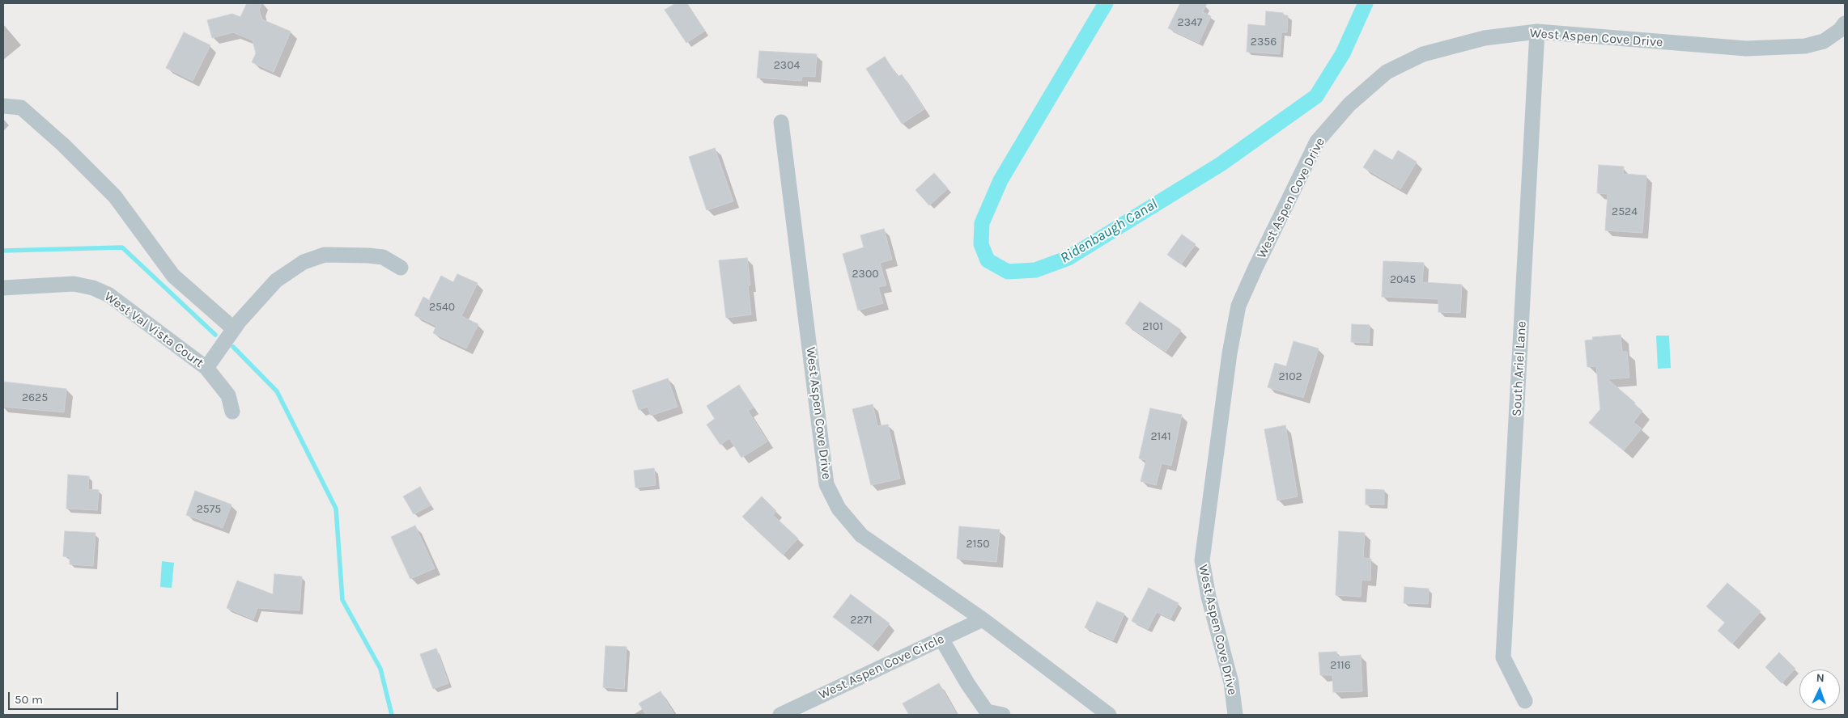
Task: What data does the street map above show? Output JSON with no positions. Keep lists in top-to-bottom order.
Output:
{
  "streets": {
    "street": [
      "West Aspen Cove Drive",
      "West Val Vista Court",
      "South Ariel Lane",
      "West Aspen Cove Circle"
    ]
  },
  "crossings": [
    ["West Aspen Cove Drive", "South Ariel Lane"],
    ["West Aspen Cove Drive", "West Aspen Cove Circle"]
  ],
  "water": ["Ridenbaugh Canal"],
  "house_numbers": [
    "2347",
    "2356",
    "2304",
    "2524",
    "2300",
    "2045",
    "2540",
    "2101",
    "2102",
    "2625",
    "2141",
    "2575",
    "2150",
    "2271",
    "2116"
  ],
  "scale_bar": "50 m",
  "north": "top"
}
